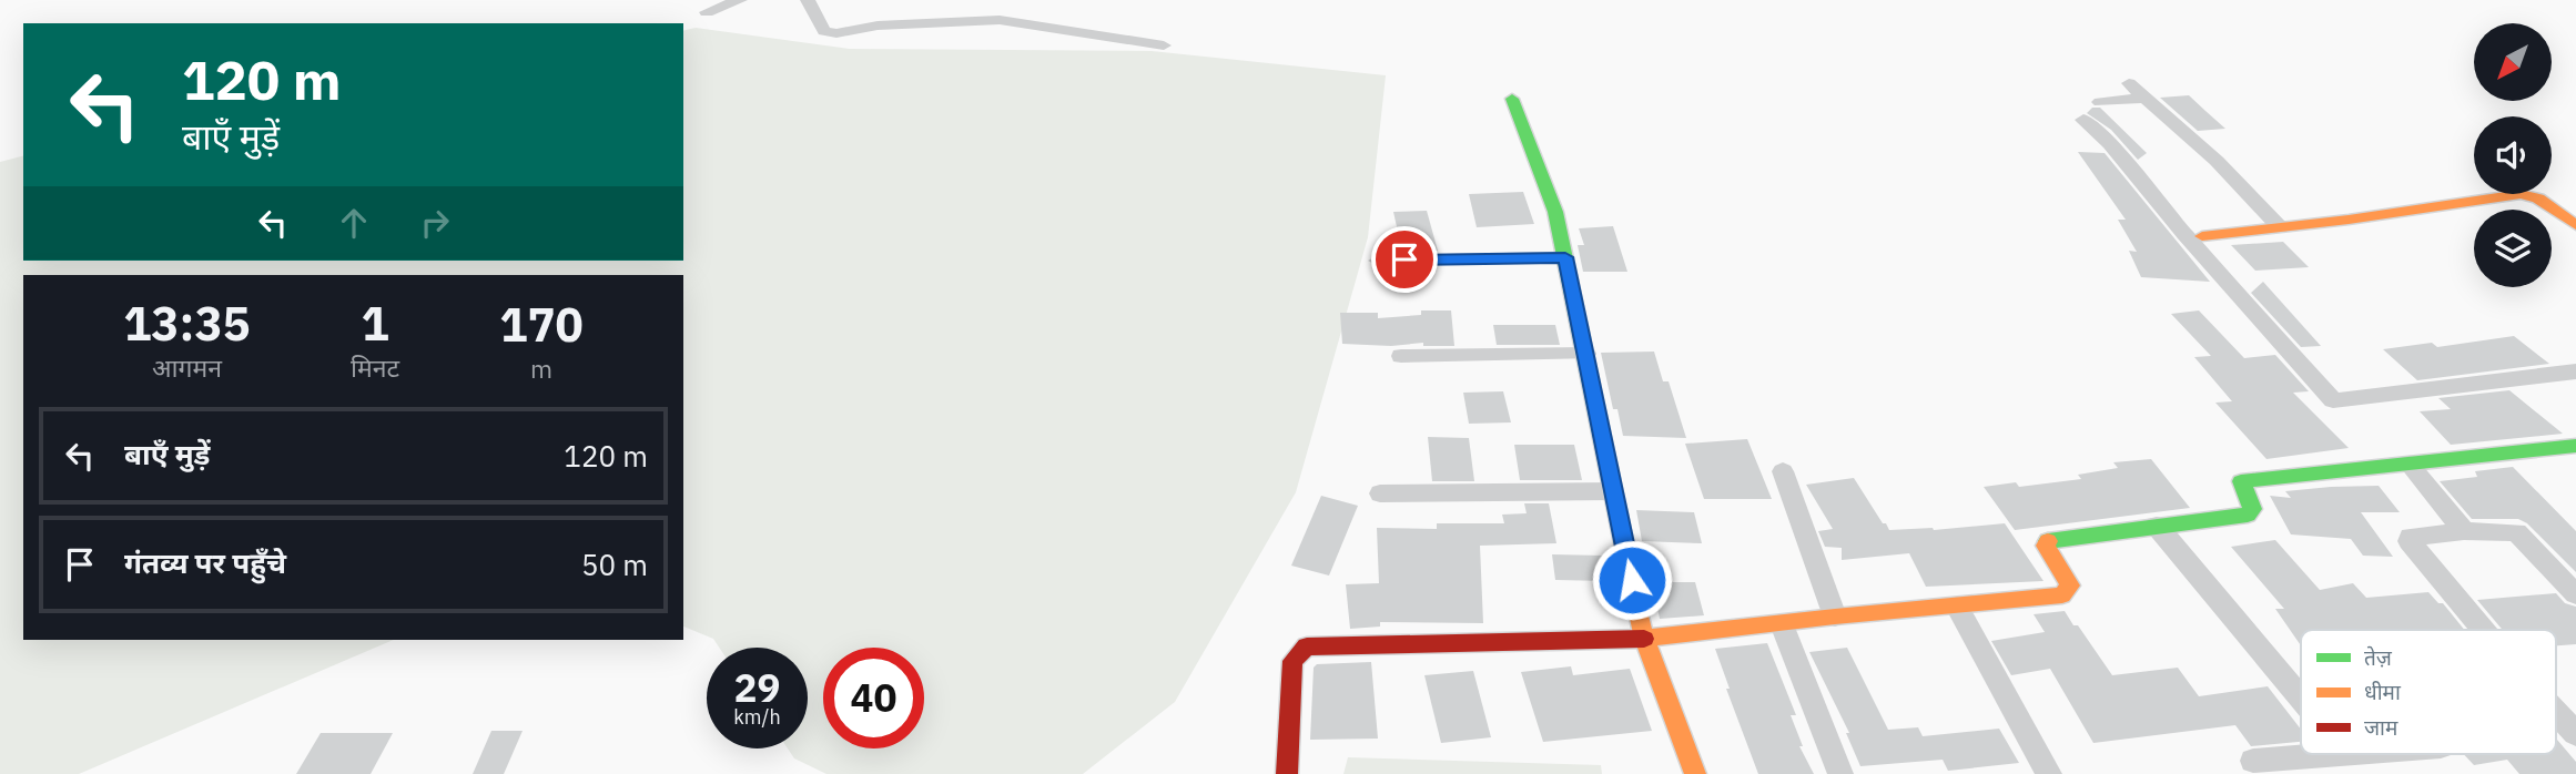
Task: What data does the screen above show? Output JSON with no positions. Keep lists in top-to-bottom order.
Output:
{
  "legend": ["तेज़", "धीमा", "जाम"],
  "north": "bottom left",
  "page": {
    "turn": ["120 m", "बाएँ मुड़ें"],
    "eta": [
      "13:35",
      "आगमन",
      "1",
      "मिनट",
      "170",
      "m"
    ],
    "list": [
      {
        "name": "बाएँ मुड़ें",
        "value": "120 m"
      },
      {
        "name": "गंतव्य पर पहुँचे",
        "value": "50 m"
      }
    ],
    "speed": "29 km/h",
    "limit": "40"
  }
}
